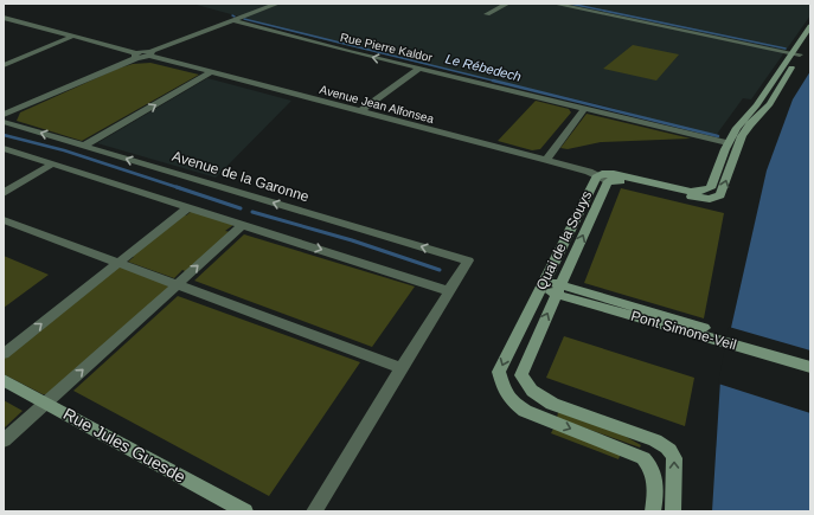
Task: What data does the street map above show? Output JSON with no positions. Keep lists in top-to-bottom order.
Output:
{
  "streets": {
    "main road": ["Quai de la Souys", "Pont Simone-Veil", "Rue Jules Guesde"],
    "street": ["Rue Pierre Kaldor", "Avenue Jean Alfonsea", "Avenue de la Garonne"]
  },
  "crossings": [
    ["Rue Pierre Kaldor", "Quai de la Souys"],
    ["Avenue Jean Alfonsea", "Quai de la Souys"],
    ["Quai de la Souys", "Pont Simone-Veil"]
  ],
  "one_way": ["Rue Pierre Kaldor"],
  "water": ["Le Rébedech"]
}
